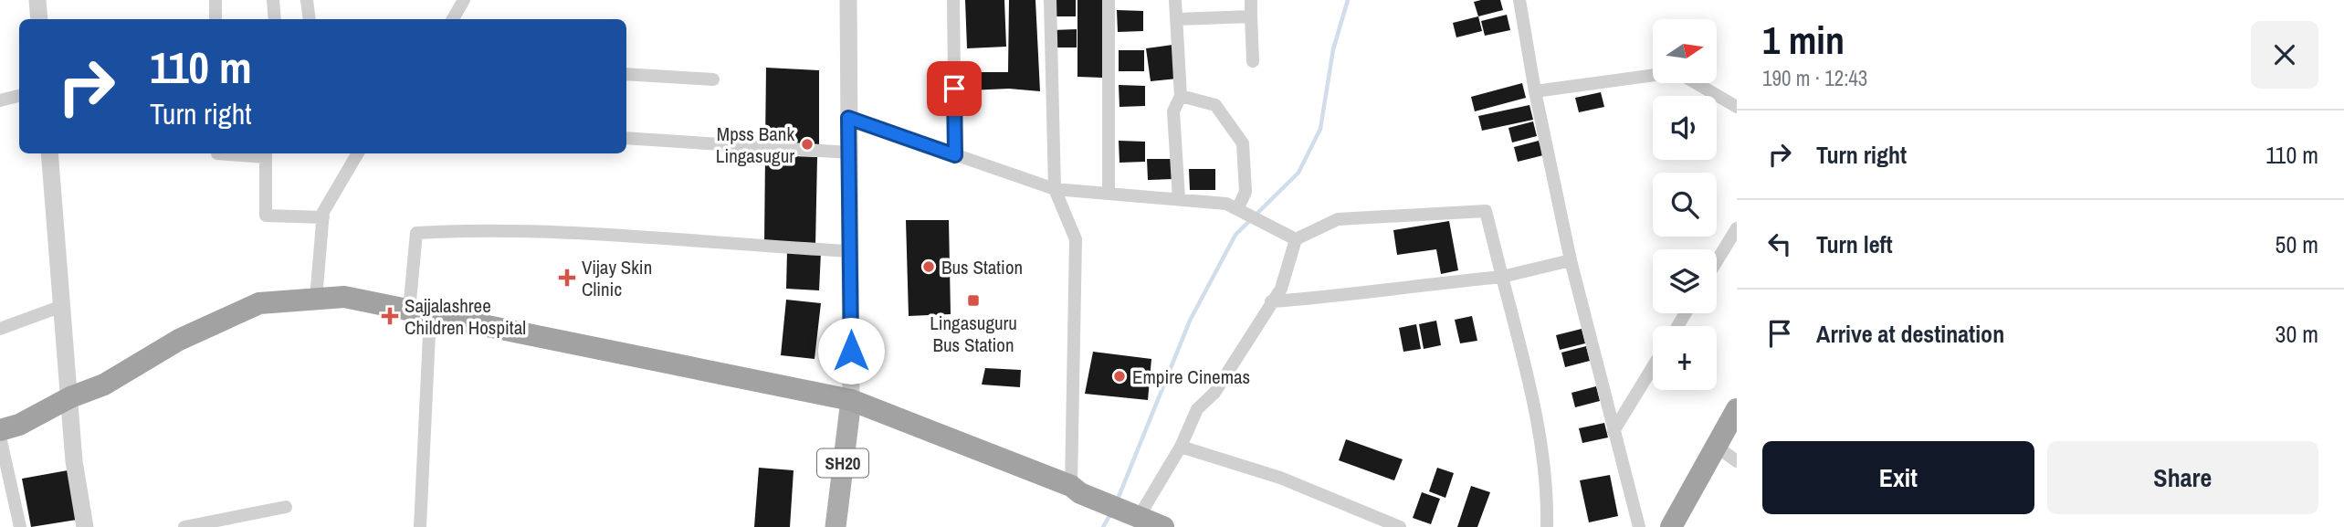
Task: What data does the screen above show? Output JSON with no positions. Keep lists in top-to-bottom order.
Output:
{
  "streets": {
    "main road": ["SH20"]
  },
  "places": {
    "other": ["Mpss Bank Lingasugur", "Bus Station", "Empire Cinemas"],
    "health": ["Vijay Skin Clinic", "Sajjalashree Children Hospital"],
    "transit": ["Lingasuguru Bus Station"]
  },
  "north": "right",
  "page": {
    "heading": ["1 min", "190 m · 12:43"],
    "map_buttons": "+",
    "turn": ["110 m", "Turn right"],
    "list": [
      {
        "name": "Turn right",
        "value": "110 m"
      },
      {
        "name": "Turn left",
        "value": "50 m"
      },
      {
        "name": "Arrive at destination",
        "value": "30 m"
      }
    ],
    "buttons": ["Exit", "Share"]
  }
}
